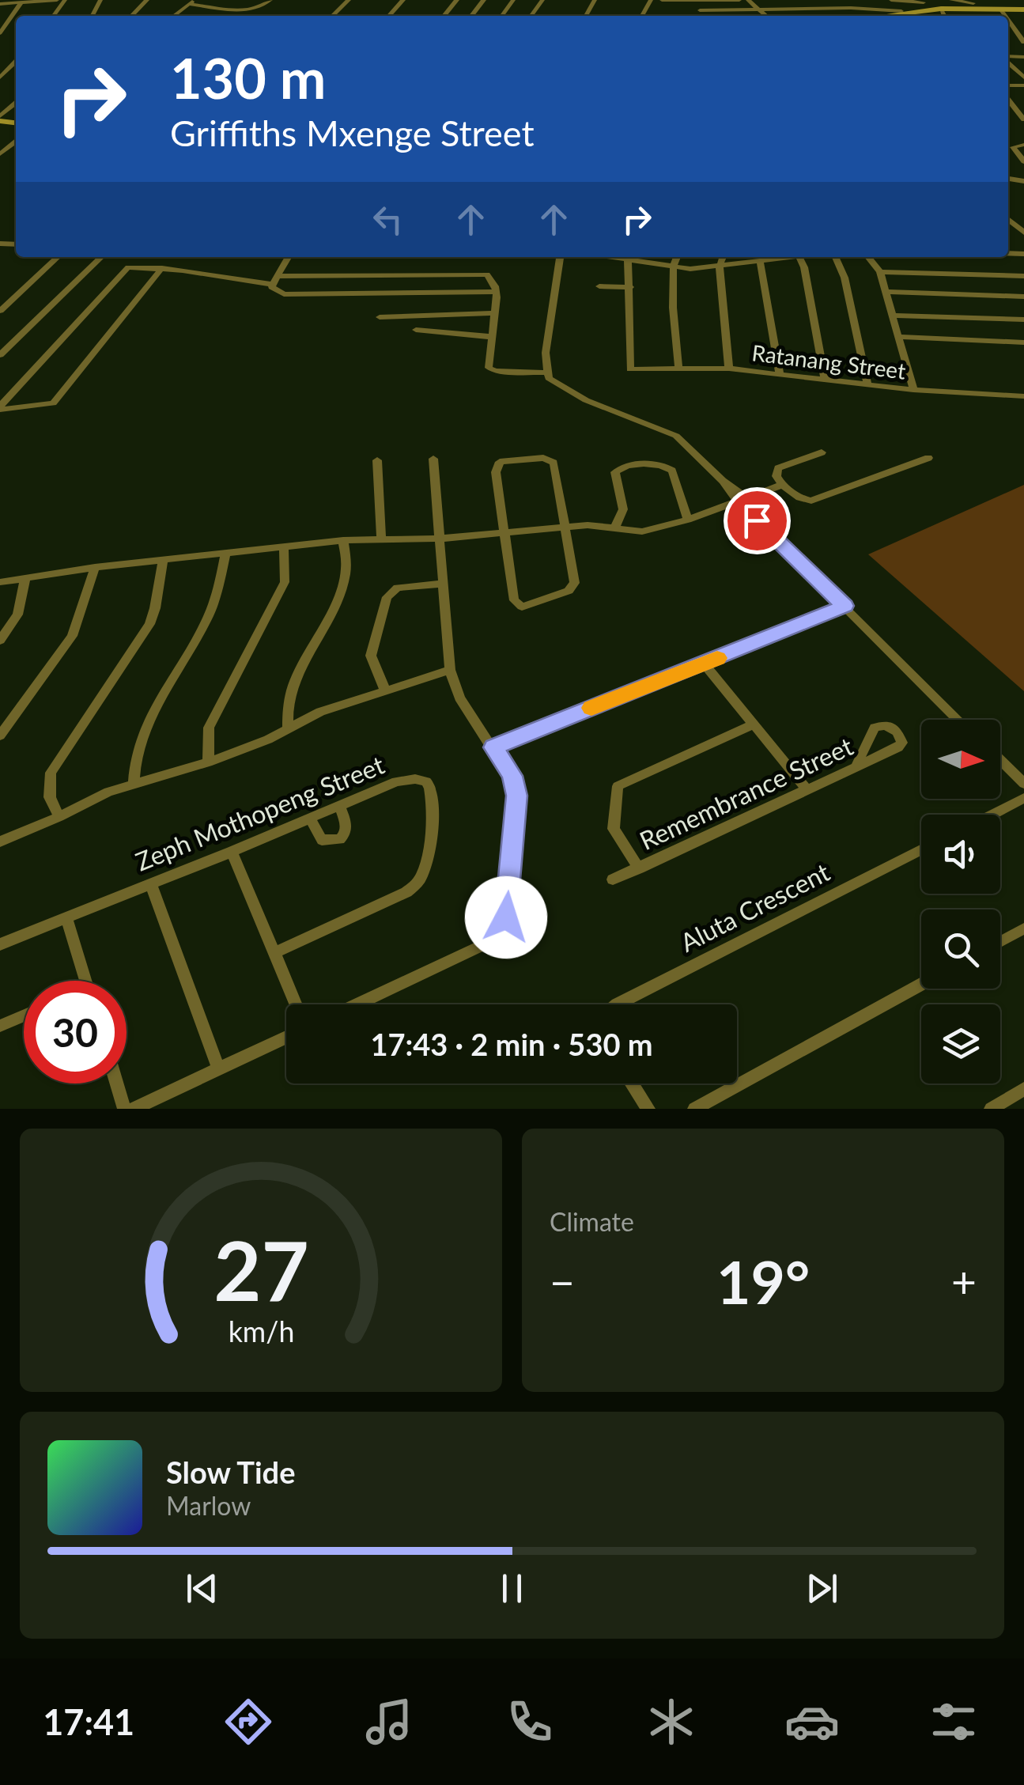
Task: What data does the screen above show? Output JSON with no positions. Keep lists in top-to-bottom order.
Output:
{
  "streets": {
    "street": [
      "Ratanang Street",
      "Remembrance Street",
      "Zeph Mothopeng Street",
      "Aluta Crescent"
    ]
  },
  "north": "right",
  "page": {
    "turn": ["130 m", "Griffiths Mxenge Street"],
    "limit": "30",
    "trip": "17:43 · 2 min · 530 m",
    "tile": "Climate",
    "heat": ["−", "19°", "+"],
    "song": ["Slow Tide", "Marlow"],
    "tabs": "17:41",
    "gauge": ["27", "km/h"]
  }
}
